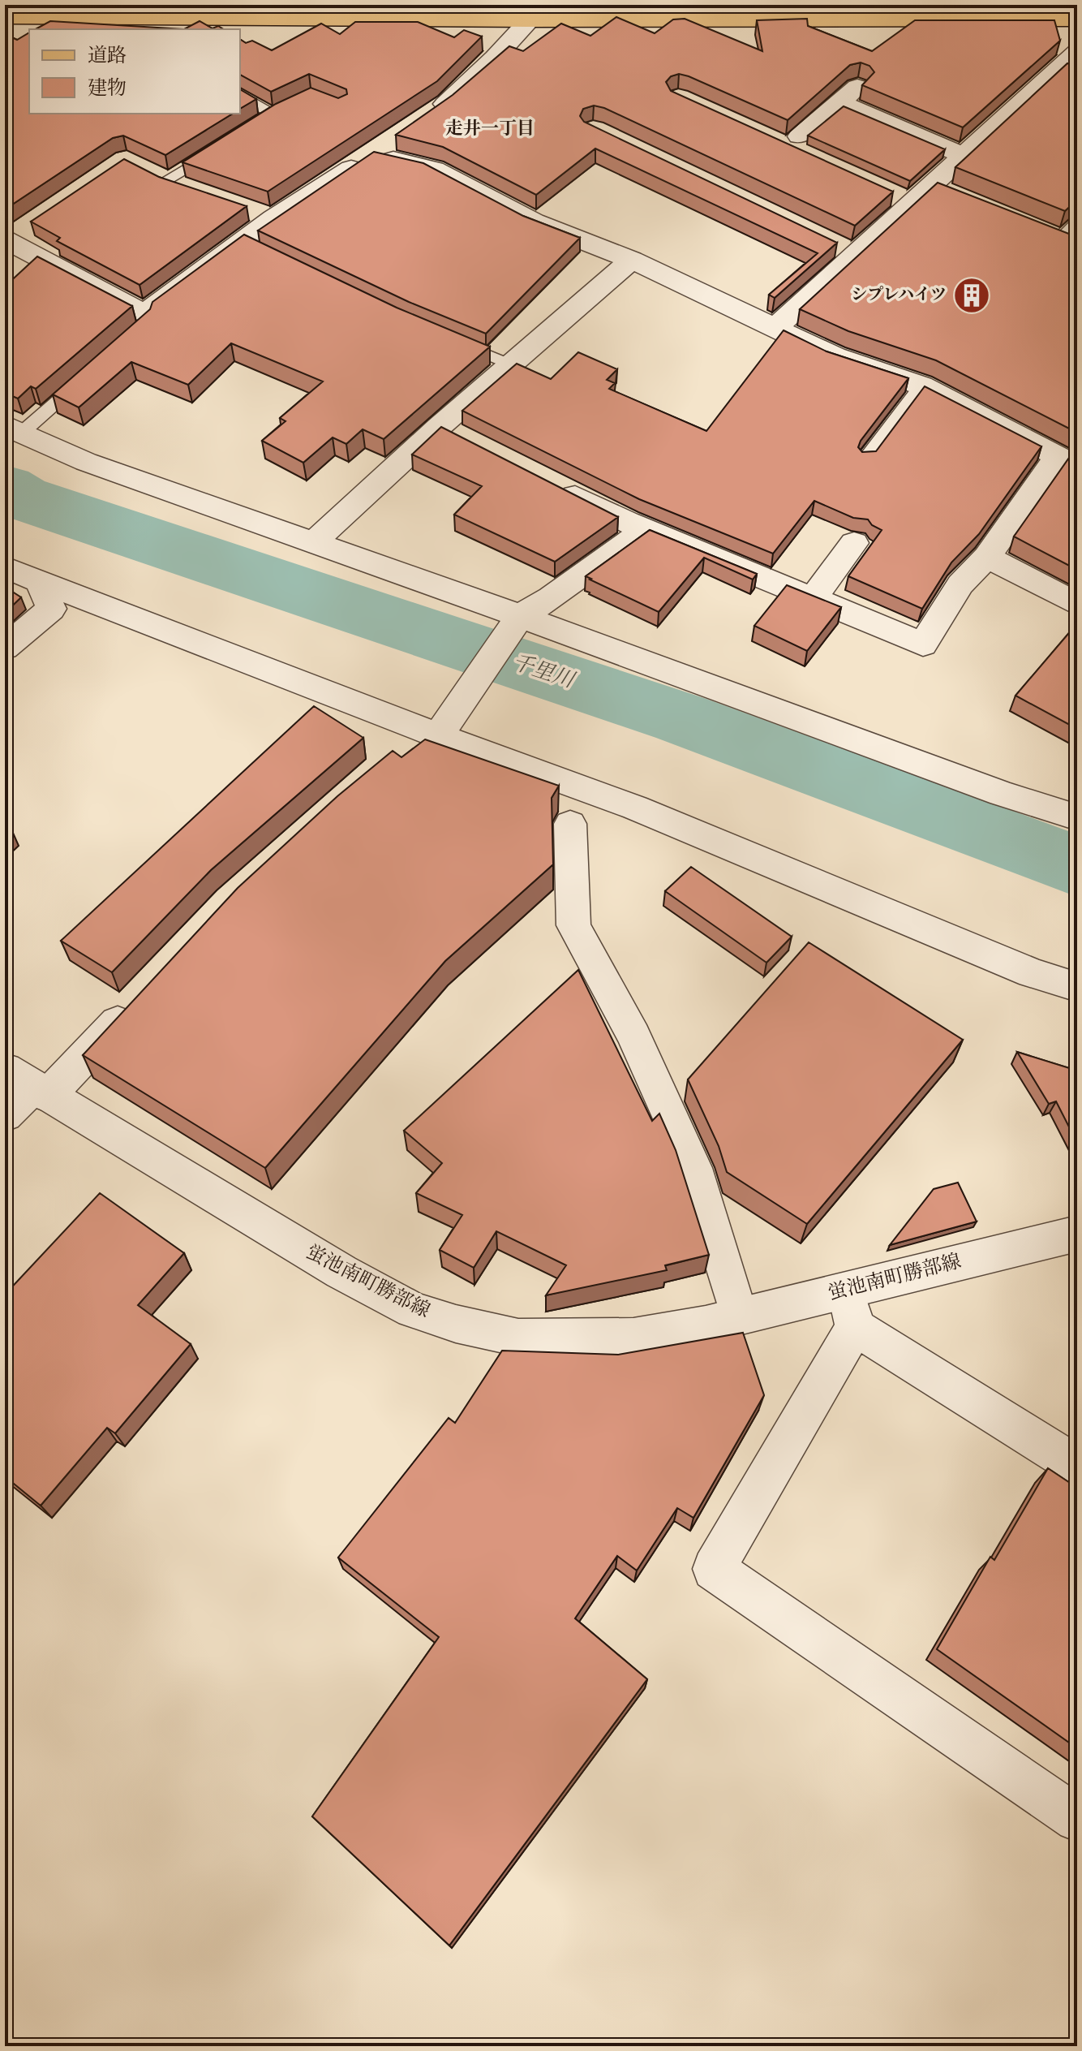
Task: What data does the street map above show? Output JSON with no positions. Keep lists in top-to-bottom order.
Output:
{
  "streets": {
    "street": ["蛍池南町勝部線"]
  },
  "districts": ["走井一丁目"],
  "water": ["千里川"],
  "places": {
    "building": ["シプレハイツ"]
  },
  "legend": ["道路", "建物"]
}
